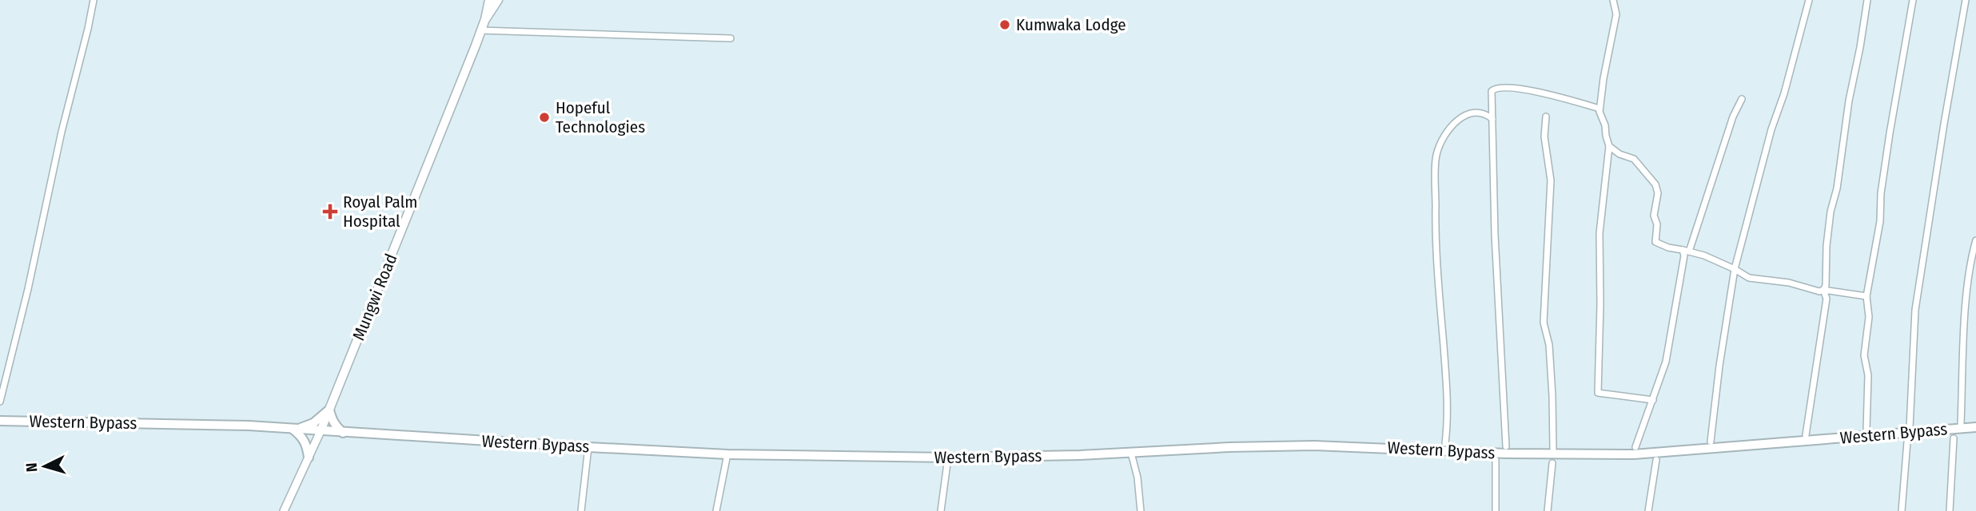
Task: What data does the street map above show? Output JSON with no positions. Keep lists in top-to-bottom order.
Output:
{
  "streets": {
    "main road": ["Mungwi Road", "Western Bypass"]
  },
  "crossings": [
    ["Mungwi Road", "Western Bypass"]
  ],
  "places": {
    "other": ["Kumwaka Lodge", "Hopeful Technologies"],
    "health": ["Royal Palm Hospital"]
  },
  "north": "left"
}
